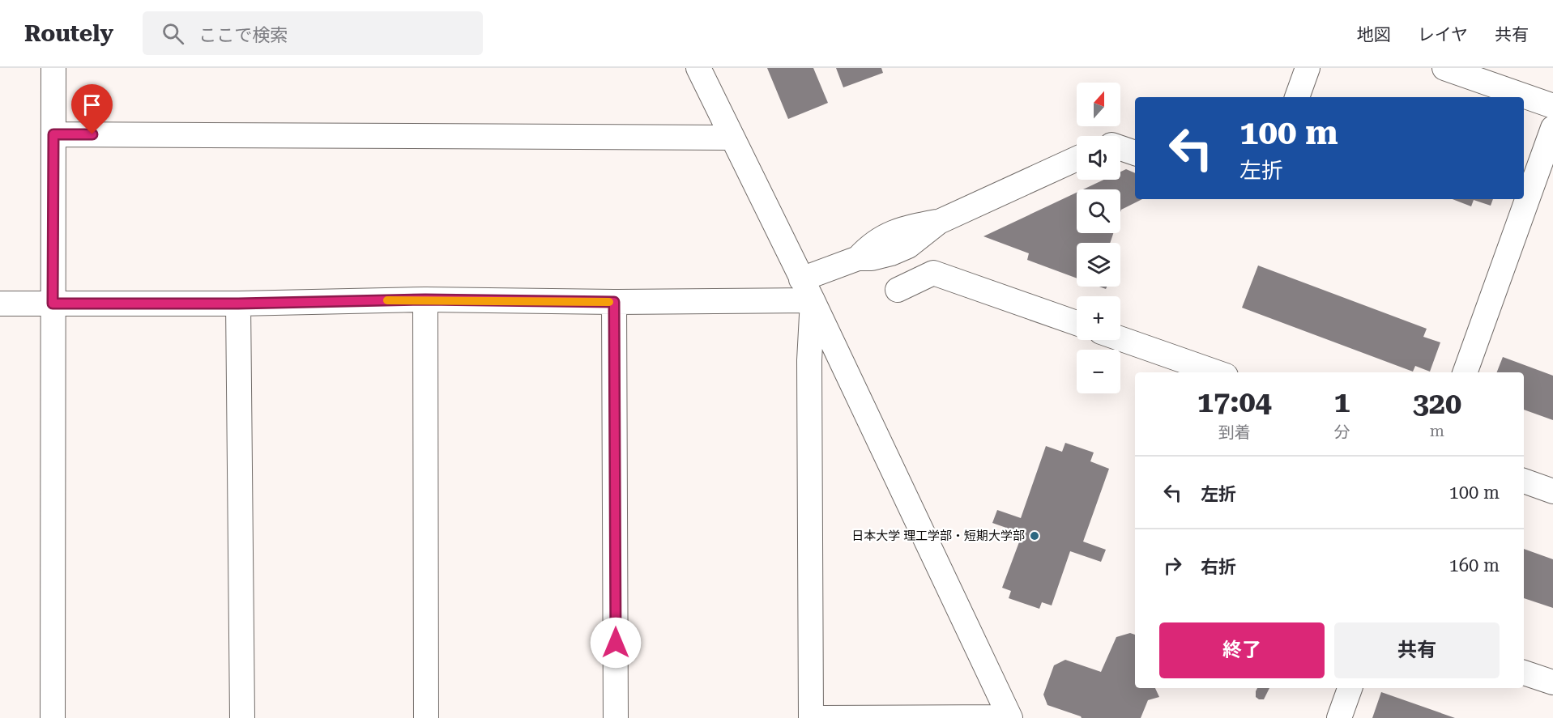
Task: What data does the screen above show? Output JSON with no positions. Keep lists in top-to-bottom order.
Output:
{
  "places": ["日本大学 理工学部・短期大学部"],
  "north": "top",
  "page": {
    "header": "Routely",
    "search": "ここで検索",
    "nav": ["地図", "レイヤ", "共有"],
    "map_buttons": ["+", "−"],
    "turn": ["100 m", "左折"],
    "eta": [
      "17:04",
      "到着",
      "1",
      "分",
      "320",
      "m"
    ],
    "list": [
      {
        "name": "左折",
        "value": "100 m"
      },
      {
        "name": "右折",
        "value": "160 m"
      }
    ],
    "buttons": ["終了", "共有"]
  }
}
